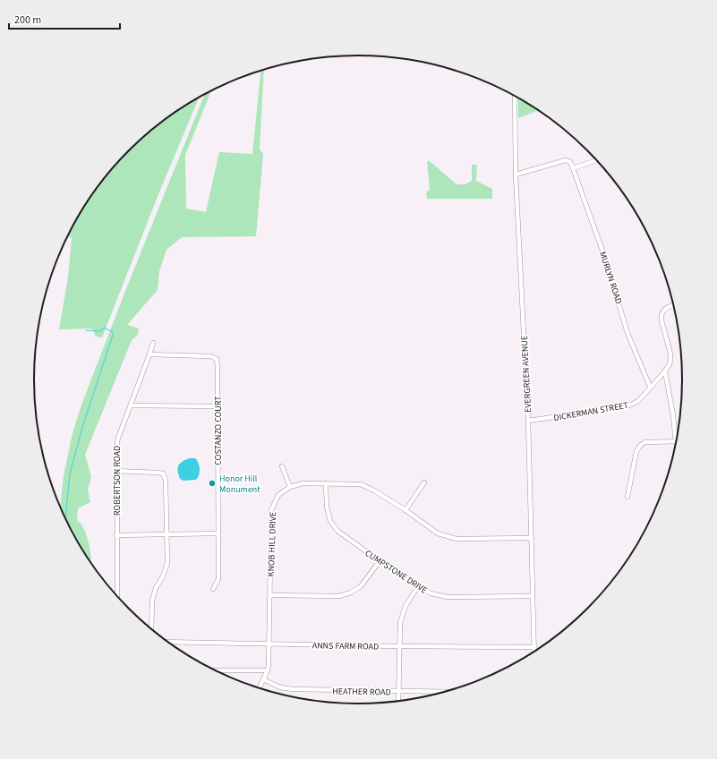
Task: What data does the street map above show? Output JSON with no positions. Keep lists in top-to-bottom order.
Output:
{
  "streets": {
    "street": [
      "MURLYN ROAD",
      "EVERGREEN AVENUE",
      "DICKERMAN STREET",
      "COSTANZO COURT",
      "ROBERTSON ROAD",
      "KNOB HILL DRIVE",
      "CUMPSTONE DRIVE",
      "ANNS FARM ROAD",
      "HEATHER ROAD"
    ]
  },
  "crossings": [
    ["MURLYN ROAD", "DICKERMAN STREET"],
    ["EVERGREEN AVENUE", "DICKERMAN STREET"],
    ["EVERGREEN AVENUE", "KNOB HILL DRIVE"],
    ["EVERGREEN AVENUE", "CUMPSTONE DRIVE"],
    ["EVERGREEN AVENUE", "ANNS FARM ROAD"],
    ["COSTANZO COURT", "ROBERTSON ROAD"],
    ["KNOB HILL DRIVE", "CUMPSTONE DRIVE"],
    ["KNOB HILL DRIVE", "ANNS FARM ROAD"],
    ["KNOB HILL DRIVE", "HEATHER ROAD"]
  ],
  "places": ["Honor Hill Monument"],
  "scale_bar": "200 m"
}
